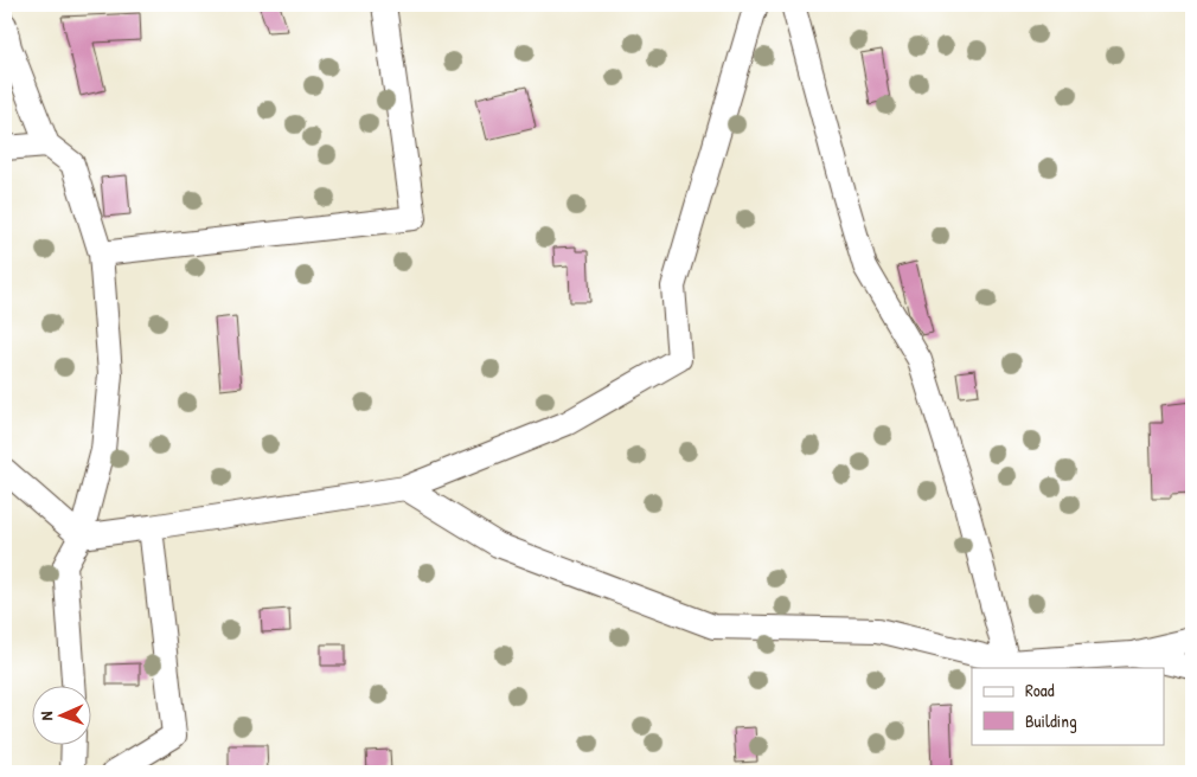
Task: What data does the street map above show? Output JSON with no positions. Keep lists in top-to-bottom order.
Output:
{
  "legend": ["Road", "Building"],
  "north": "left"
}
